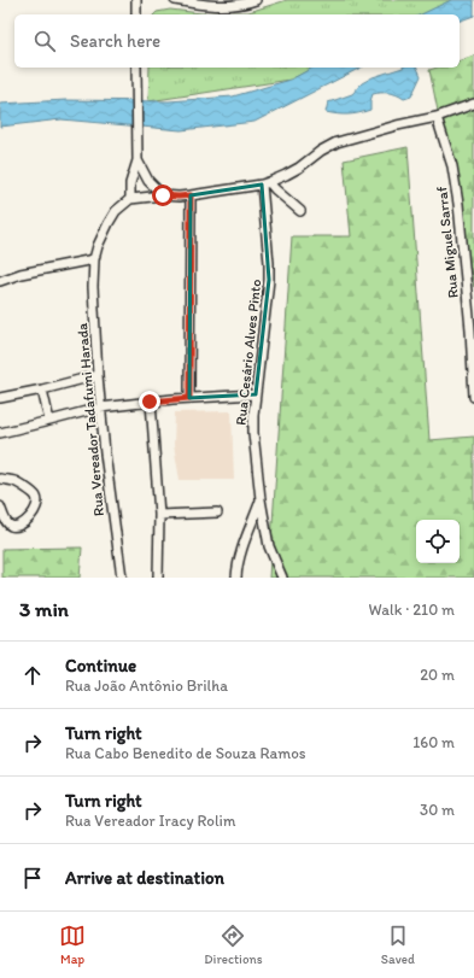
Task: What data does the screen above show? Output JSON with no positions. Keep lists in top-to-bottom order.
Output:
{
  "streets": {
    "street": ["Rua Miguel Sarraf", "Rua Cesário Alves Pinto", "Rua Vereador Tadafumi Harada"]
  },
  "page": {
    "search": "Search here",
    "heading": ["3 min", "Walk · 210 m"],
    "list": [
      ["Continue", "Rua João Antônio Brilha", "20 m"],
      ["Turn right", "Rua Cabo Benedito de Souza Ramos", "160 m"],
      ["Turn right", "Rua Vereador Iracy Rolim", "30 m"],
      "Arrive at destination"
    ],
    "nav": ["Map", "Directions", "Saved"]
  }
}
